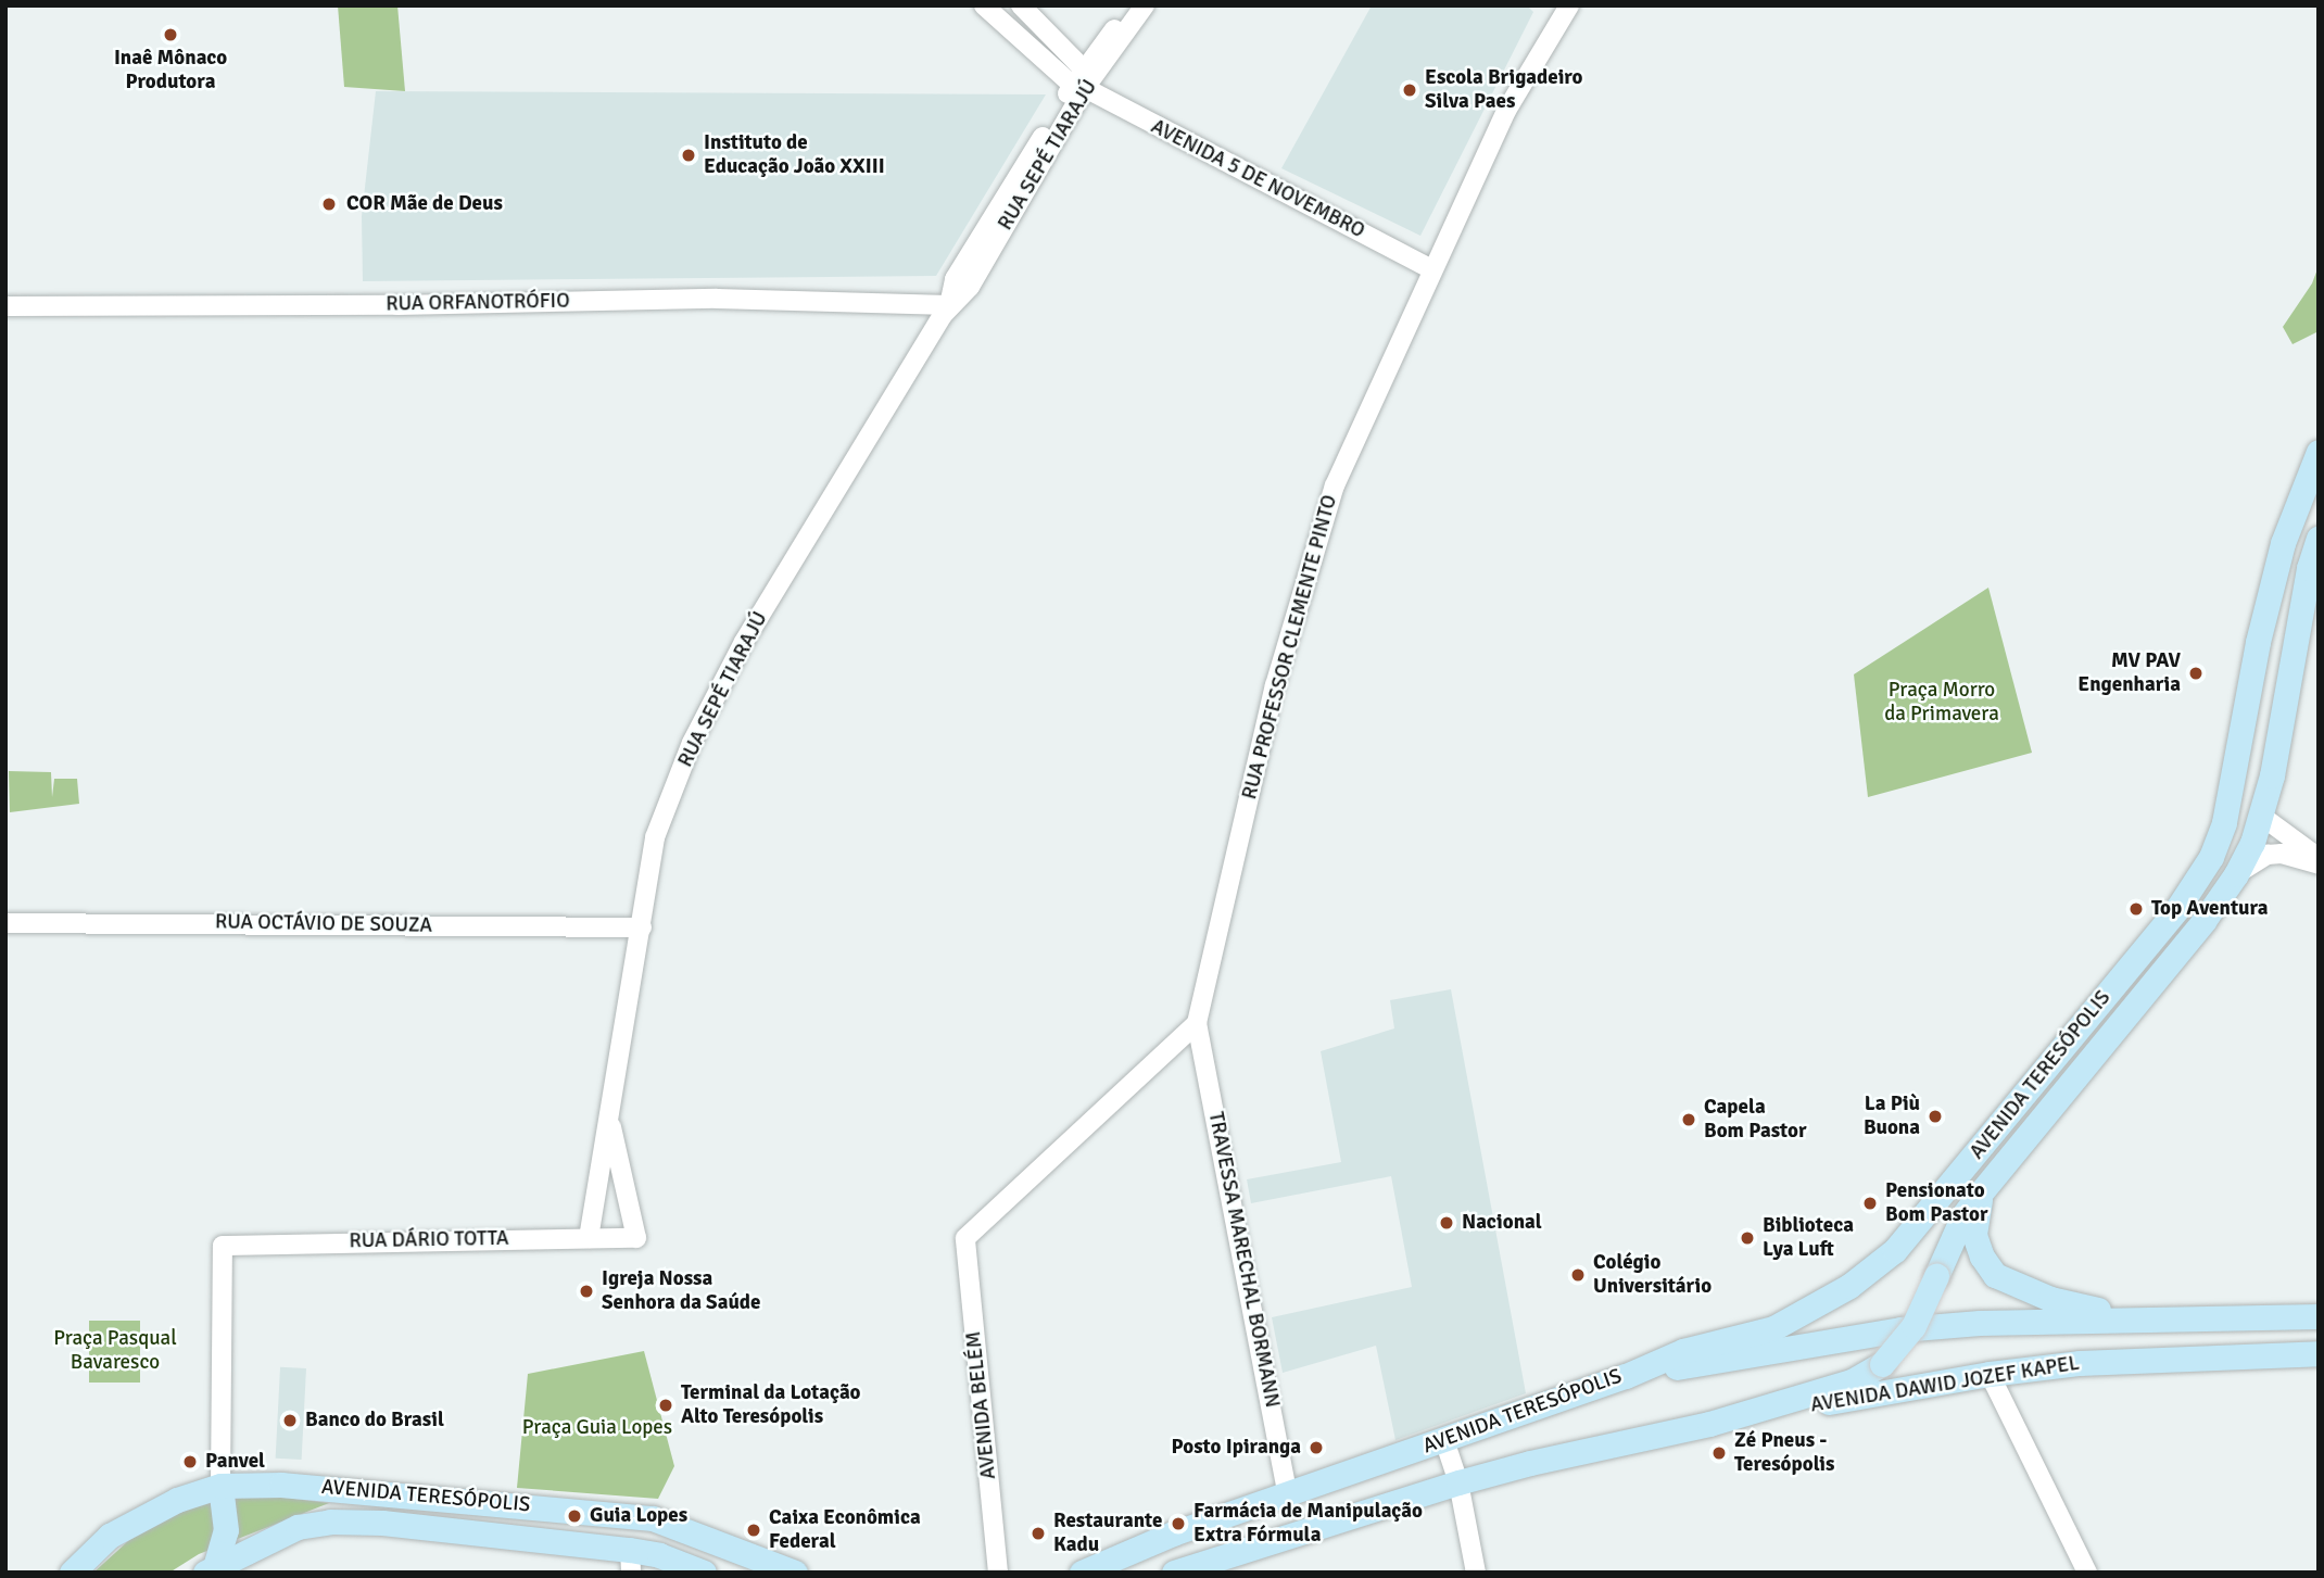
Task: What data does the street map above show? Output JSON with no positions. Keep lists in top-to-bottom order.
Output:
{
  "streets": {
    "main road": ["AVENIDA TERESÓPOLIS", "AVENIDA DAWID JOZEF KAPEL"],
    "street": [
      "RUA SEPÉ TIARAJÚ",
      "AVENIDA 5 DE NOVEMBRO",
      "RUA ORFANOTRÓFIO",
      "RUA PROFESSOR CLEMENTE PINTO",
      "RUA OCTÁVIO DE SOUZA",
      "RUA DÁRIO TOTTA",
      "TRAVESSA MARECHAL BORMANN",
      "AVENIDA BELÉM"
    ]
  },
  "crossings": [
    ["RUA SEPÉ TIARAJÚ", "AVENIDA 5 DE NOVEMBRO"],
    ["RUA SEPÉ TIARAJÚ", "RUA ORFANOTRÓFIO"],
    ["RUA SEPÉ TIARAJÚ", "RUA OCTÁVIO DE SOUZA"],
    ["RUA SEPÉ TIARAJÚ", "RUA DÁRIO TOTTA"],
    ["AVENIDA 5 DE NOVEMBRO", "RUA PROFESSOR CLEMENTE PINTO"],
    ["RUA PROFESSOR CLEMENTE PINTO", "TRAVESSA MARECHAL BORMANN"],
    ["RUA PROFESSOR CLEMENTE PINTO", "AVENIDA BELÉM"],
    ["AVENIDA TERESÓPOLIS", "RUA DÁRIO TOTTA"],
    ["AVENIDA TERESÓPOLIS", "TRAVESSA MARECHAL BORMANN"],
    ["AVENIDA TERESÓPOLIS", "AVENIDA DAWID JOZEF KAPEL"],
    ["TRAVESSA MARECHAL BORMANN", "AVENIDA BELÉM"]
  ],
  "parks": ["Praça Morro da Primavera", "Praça Pasqual Bavaresco", "Praça Guia Lopes"],
  "places": [
    "Inaê Mônaco Produtora",
    "Escola Brigadeiro Silva Paes",
    "Instituto de Educação João XXIII",
    "COR Mãe de Deus",
    "MV PAV Engenharia",
    "Top Aventura",
    "La Più Buona",
    "Capela Bom Pastor",
    "Pensionato Bom Pastor",
    "Nacional",
    "Biblioteca Lya Luft",
    "Colégio Universitário",
    "Igreja Nossa Senhora da Saúde",
    "Terminal da Lotação Alto Teresópolis",
    "Banco do Brasil",
    "Posto Ipiranga",
    "Zé Pneus - Teresópolis",
    "Panvel",
    "Guia Lopes",
    "Farmácia de Manipulação Extra Fórmula",
    "Caixa Econômica Federal",
    "Restaurante Kadu"
  ]
}
